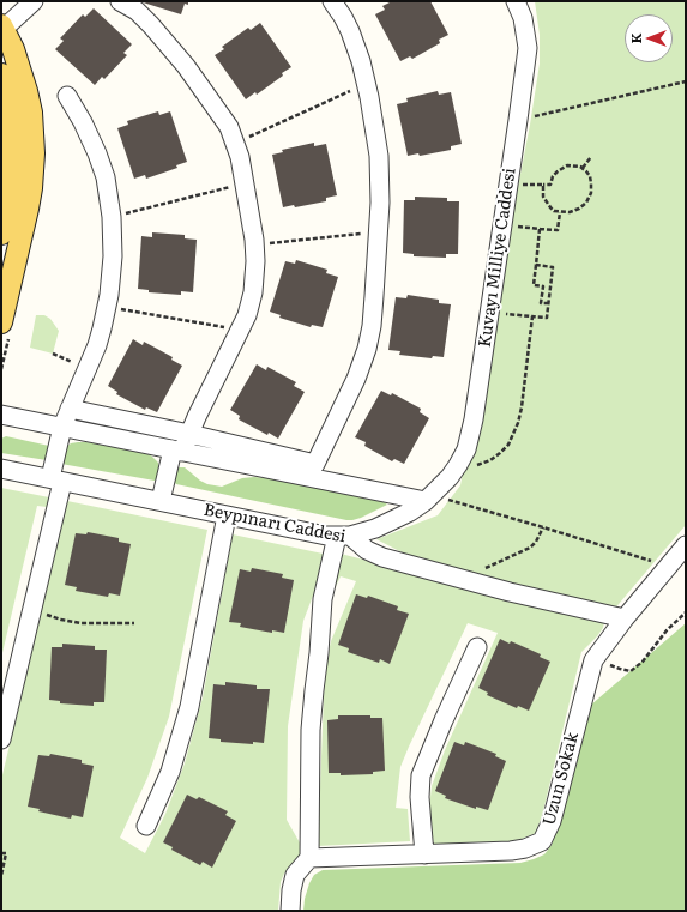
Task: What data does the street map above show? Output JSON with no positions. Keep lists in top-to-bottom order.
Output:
{
  "streets": {
    "street": ["Kuvayı Milliye Caddesi", "Beypınarı Caddesi", "Uzun Sokak"]
  },
  "crossings": [
    ["Kuvayı Milliye Caddesi", "Beypınarı Caddesi"],
    ["Beypınarı Caddesi", "Uzun Sokak"]
  ],
  "north": "left"
}
